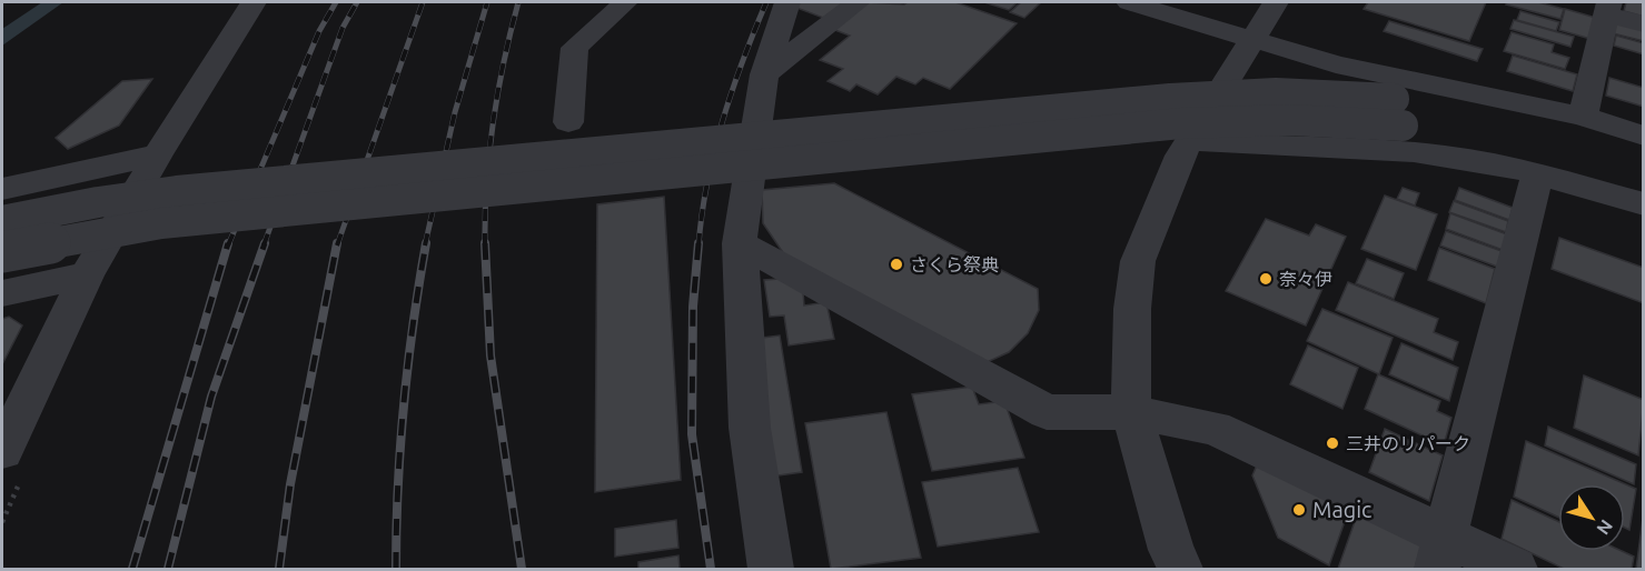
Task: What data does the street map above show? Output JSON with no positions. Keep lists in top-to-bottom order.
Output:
{
  "places": [
    "さくら祭典",
    "奈々伊",
    "三井のリパーク",
    "Magic"
  ],
  "north": "bottom right"
}
